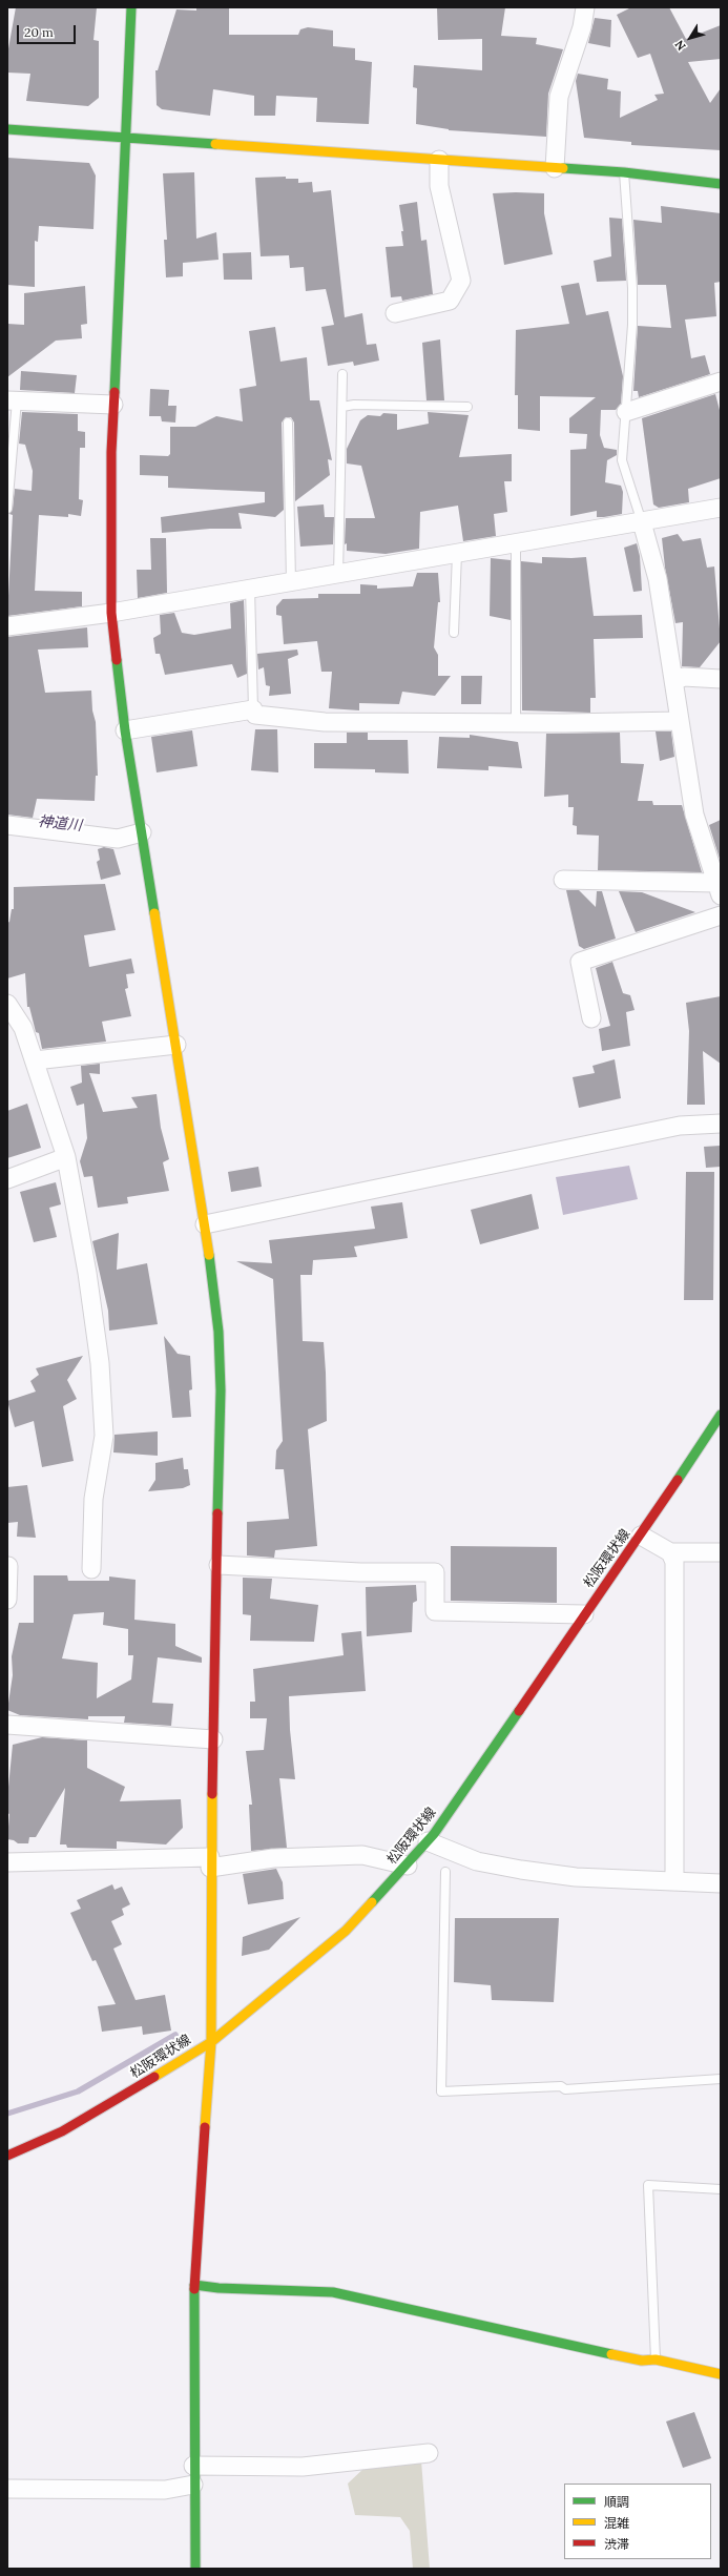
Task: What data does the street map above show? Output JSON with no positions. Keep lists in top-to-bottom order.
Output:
{
  "streets": {
    "street": ["松阪環状線"]
  },
  "water": ["神道川"],
  "legend": ["順調", "混雑", "渋滞"],
  "scale_bar": "20 m",
  "north": "bottom left"
}
